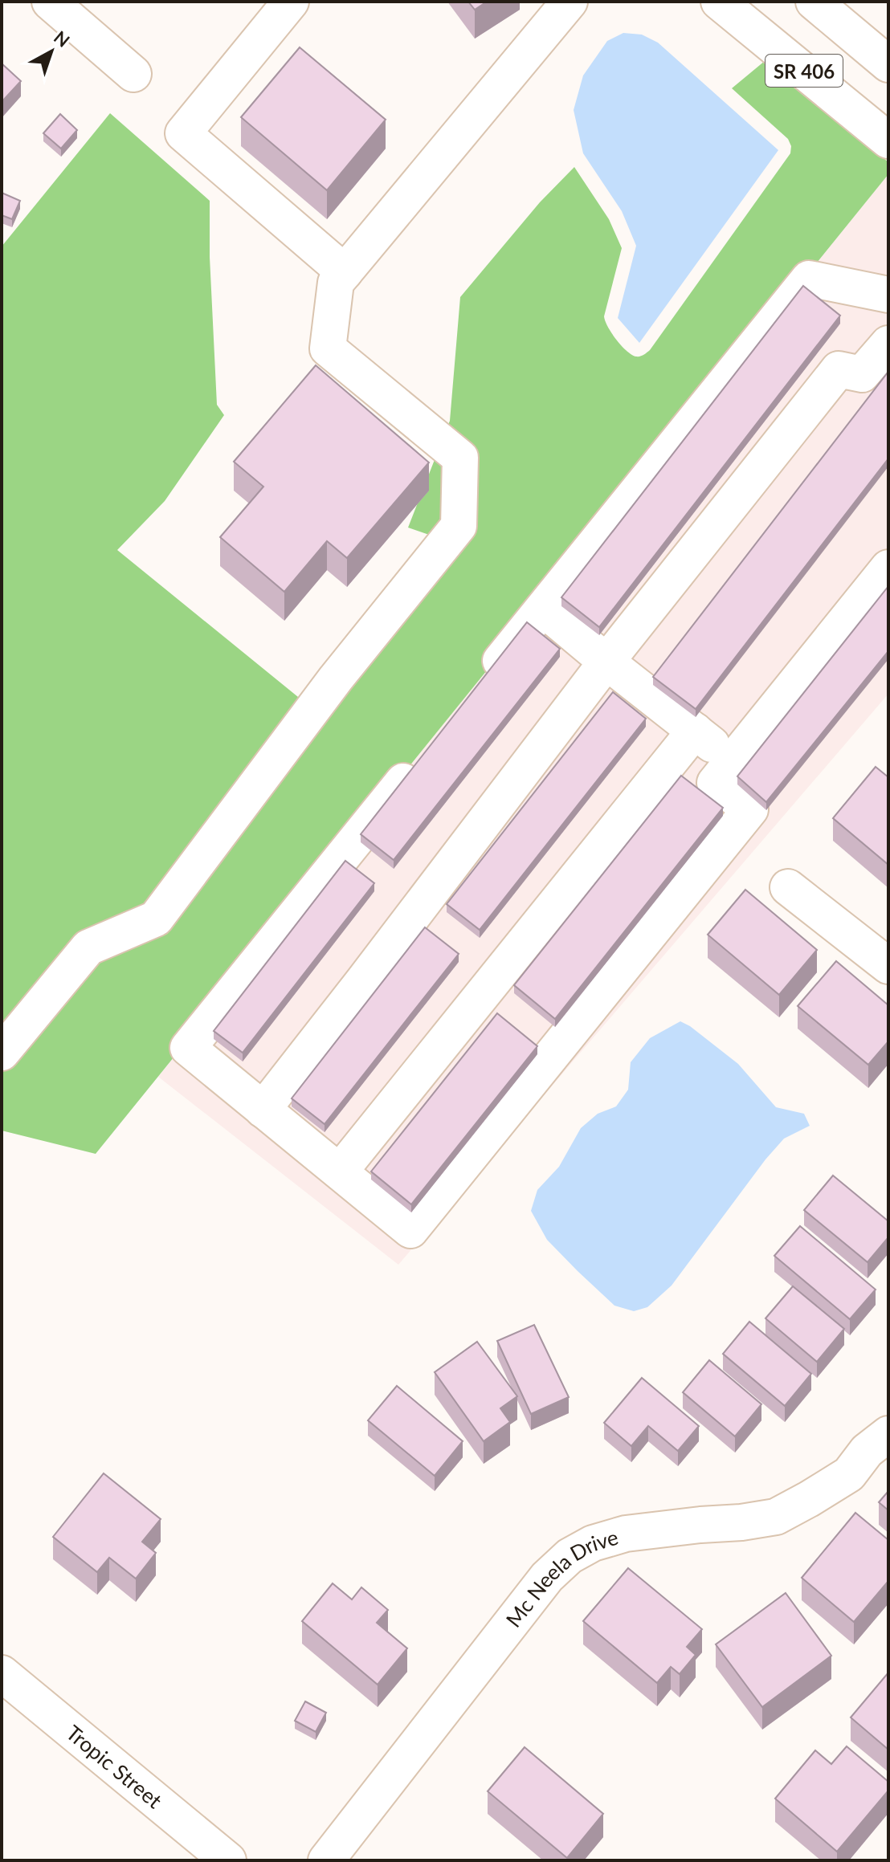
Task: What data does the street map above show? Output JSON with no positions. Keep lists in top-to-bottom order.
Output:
{
  "streets": {
    "street": ["SR 406", "Mc Neela Drive", "Tropic Street"]
  },
  "north": "top right"
}
